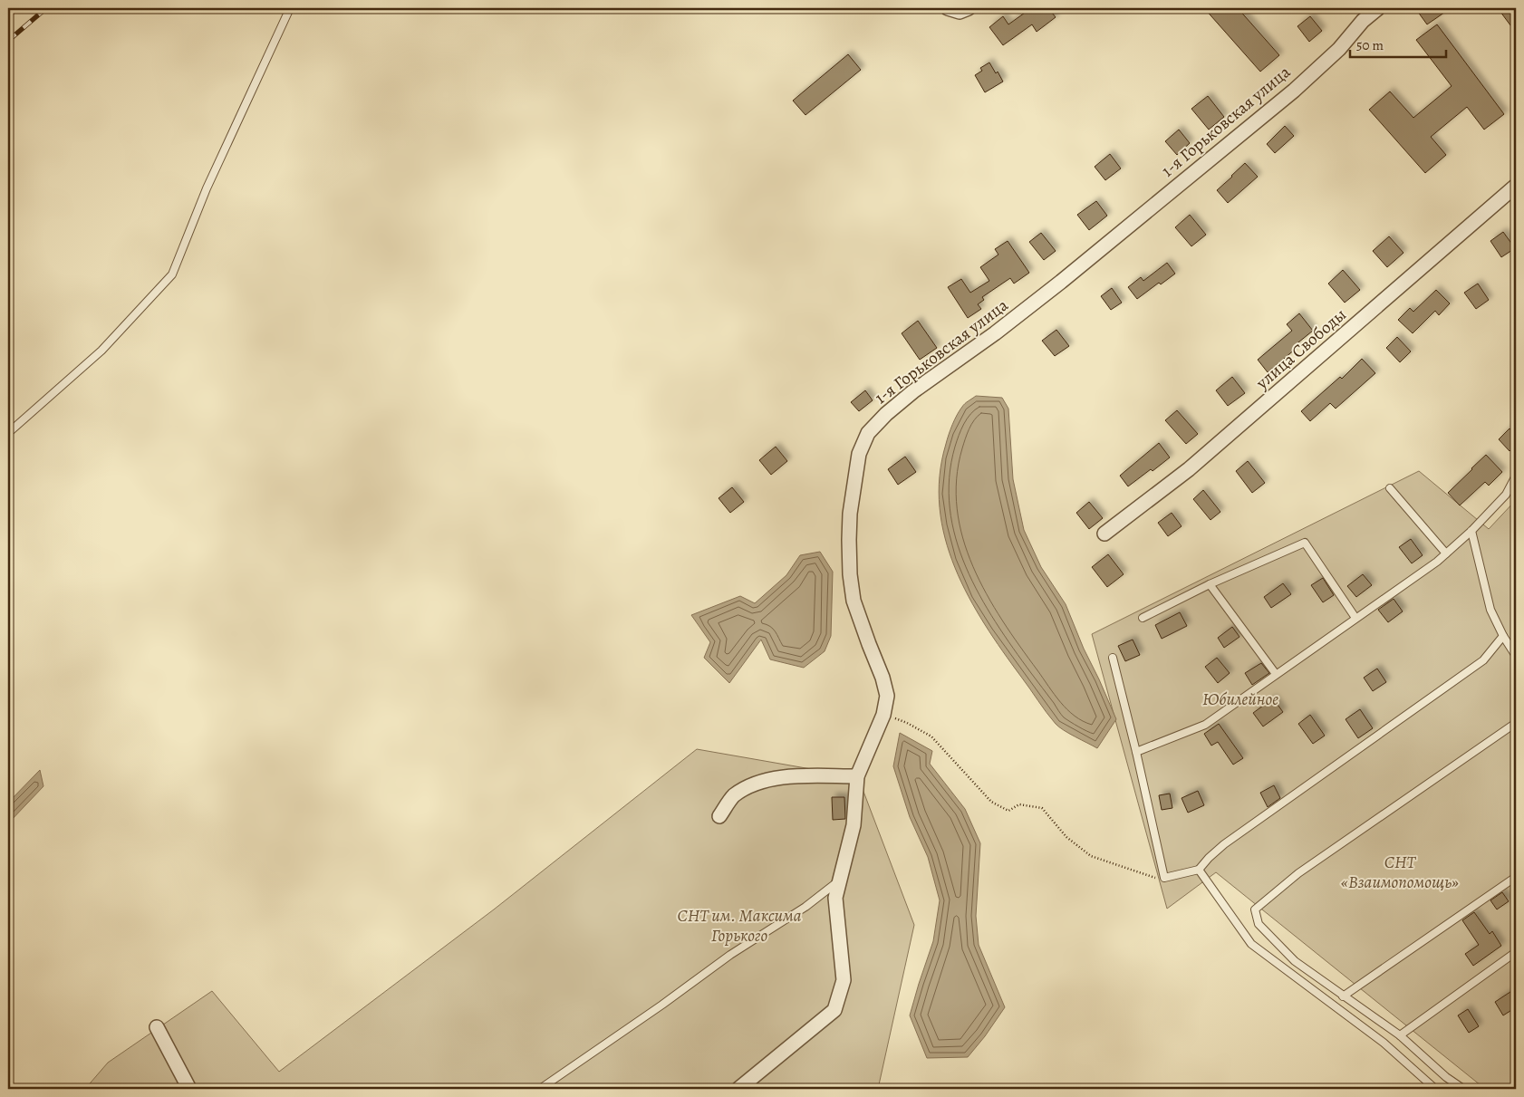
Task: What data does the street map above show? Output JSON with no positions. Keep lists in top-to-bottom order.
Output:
{
  "streets": {
    "street": ["1-я Горьковская улица", "улица Свободы"]
  },
  "parks": ["Юбилейное", "СНТ «Взаимопомощь»", "СНТ им. Максима Горького"],
  "scale_bar": "50 m"
}
